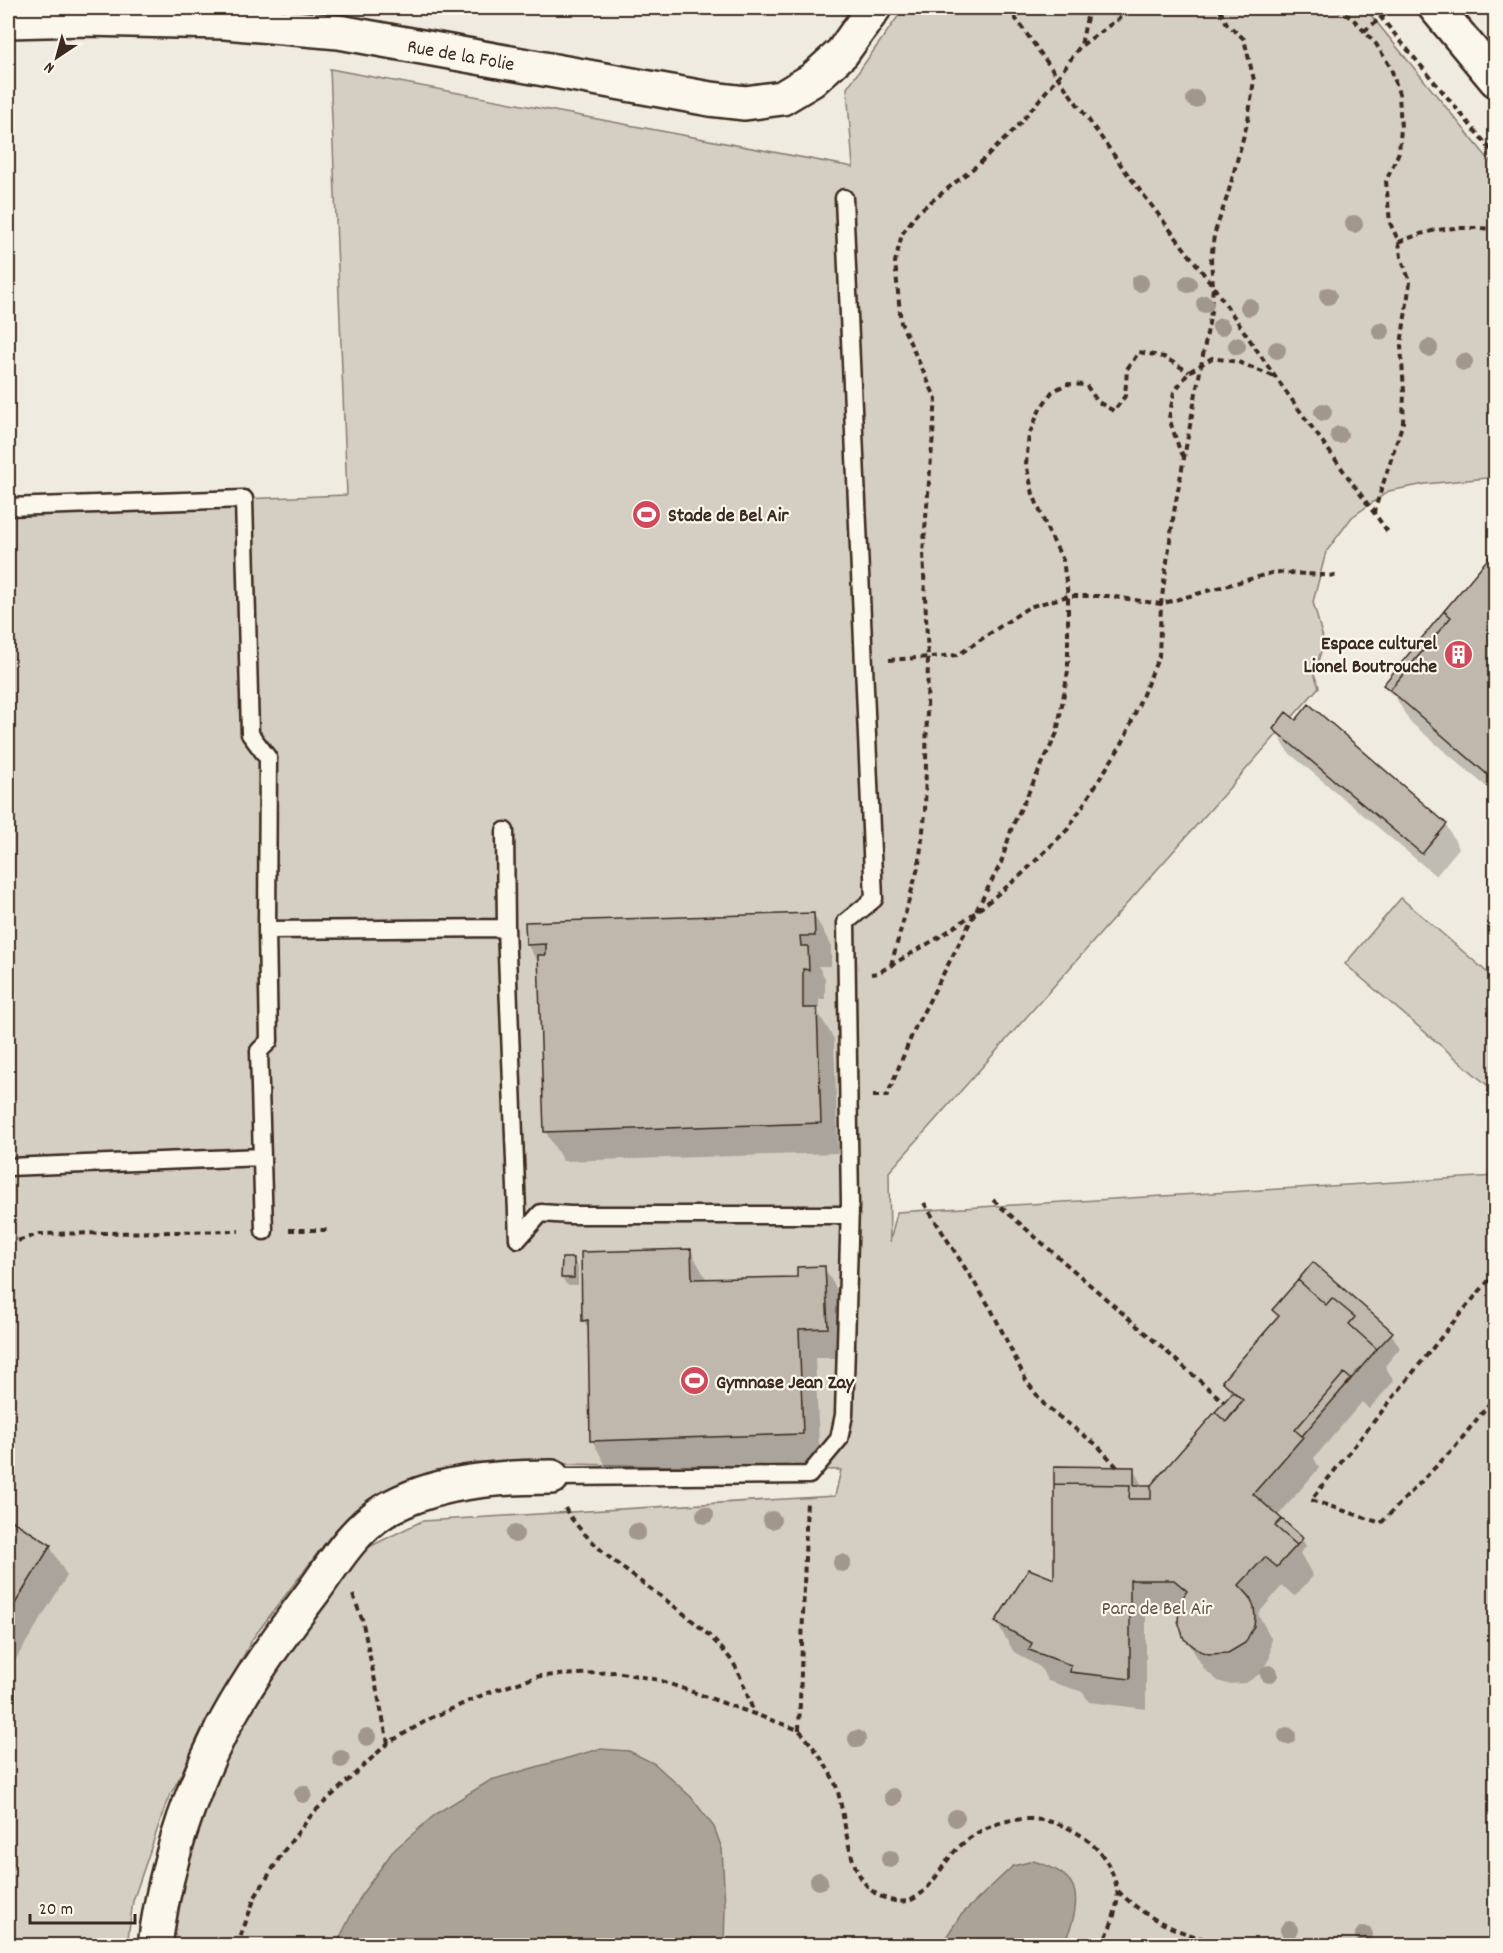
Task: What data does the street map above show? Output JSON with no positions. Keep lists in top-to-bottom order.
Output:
{
  "streets": {
    "street": ["Rue de la Folie"]
  },
  "parks": ["Parc de Bel Air"],
  "places": {
    "sports": ["Stade de Bel Air", "Gymnase Jean Zay"],
    "building": ["Espace culturel Lionel Boutrouche"]
  },
  "scale_bar": "20 m",
  "north": "bottom left"
}
